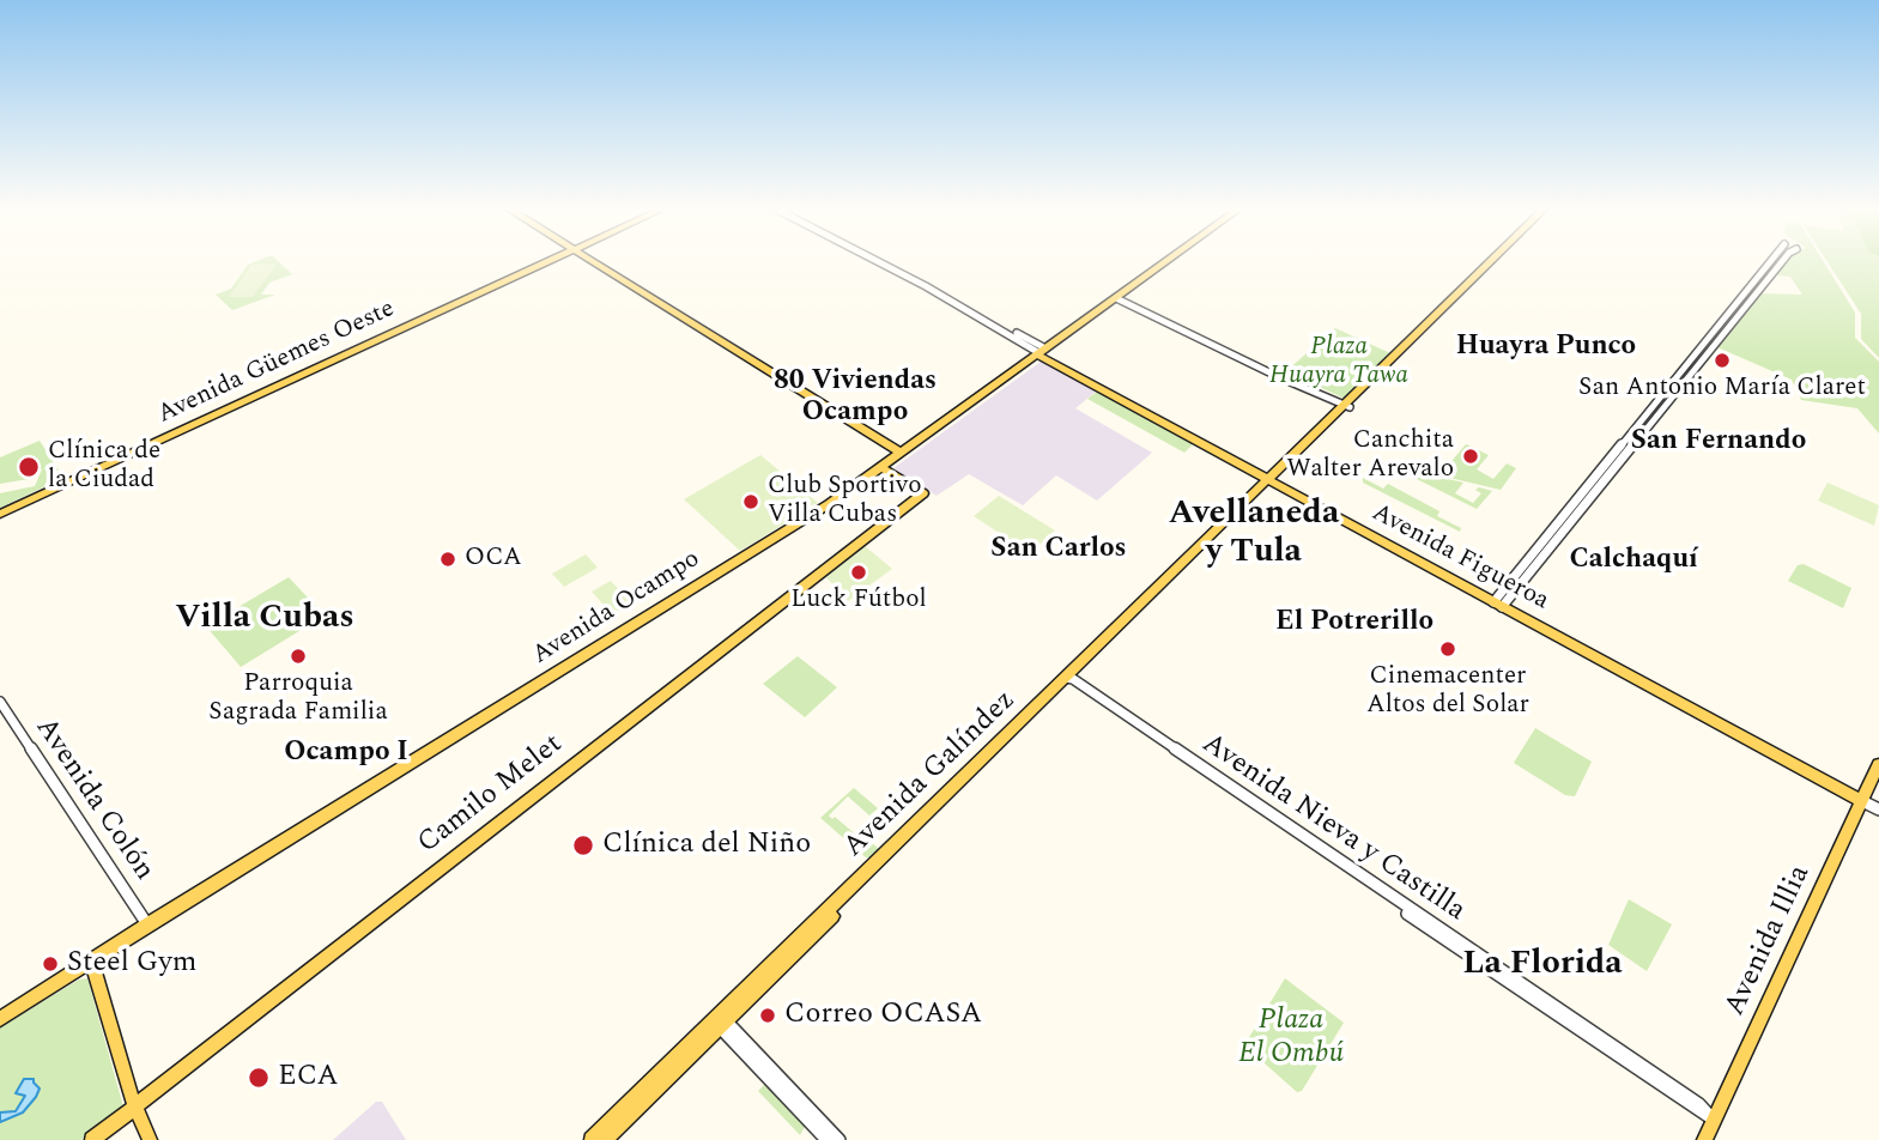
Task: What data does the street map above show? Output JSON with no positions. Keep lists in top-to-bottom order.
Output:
{
  "streets": {
    "main road": [
      "Avenida Güemes Oeste",
      "Avenida Figueroa",
      "Avenida Ocampo",
      "Avenida Galíndez",
      "Camilo Melet",
      "Avenida Illia"
    ],
    "street": ["Avenida Colón", "Avenida Nieva y Castilla"]
  },
  "crossings": [
    ["Avenida Figueroa", "Avenida Ocampo"],
    ["Avenida Figueroa", "Avenida Galíndez"],
    ["Avenida Figueroa", "Avenida Illia"],
    ["Avenida Ocampo", "Camilo Melet"],
    ["Avenida Ocampo", "Avenida Colón"],
    ["Avenida Galíndez", "Avenida Nieva y Castilla"],
    ["Avenida Nieva y Castilla", "Avenida Illia"]
  ],
  "districts": [
    "Huayra Punco",
    "80 Viviendas Ocampo",
    "San Fernando",
    "Avellaneda y Tula",
    "San Carlos",
    "Calchaquí",
    "Villa Cubas",
    "El Potrerillo",
    "Ocampo I",
    "La Florida"
  ],
  "parks": ["Plaza Huayra Tawa", "Plaza El Ombú"],
  "places": [
    "San Antonio María Claret",
    "Canchita Walter Arevalo",
    "Clínica de la Ciudad",
    "Club Sportivo Villa Cubas",
    "OCA",
    "Luck Fútbol",
    "Cinemacenter Altos del Solar",
    "Parroquia Sagrada Familia",
    "Clínica del Niño",
    "Steel Gym",
    "Correo OCASA",
    "ECA"
  ]
}
